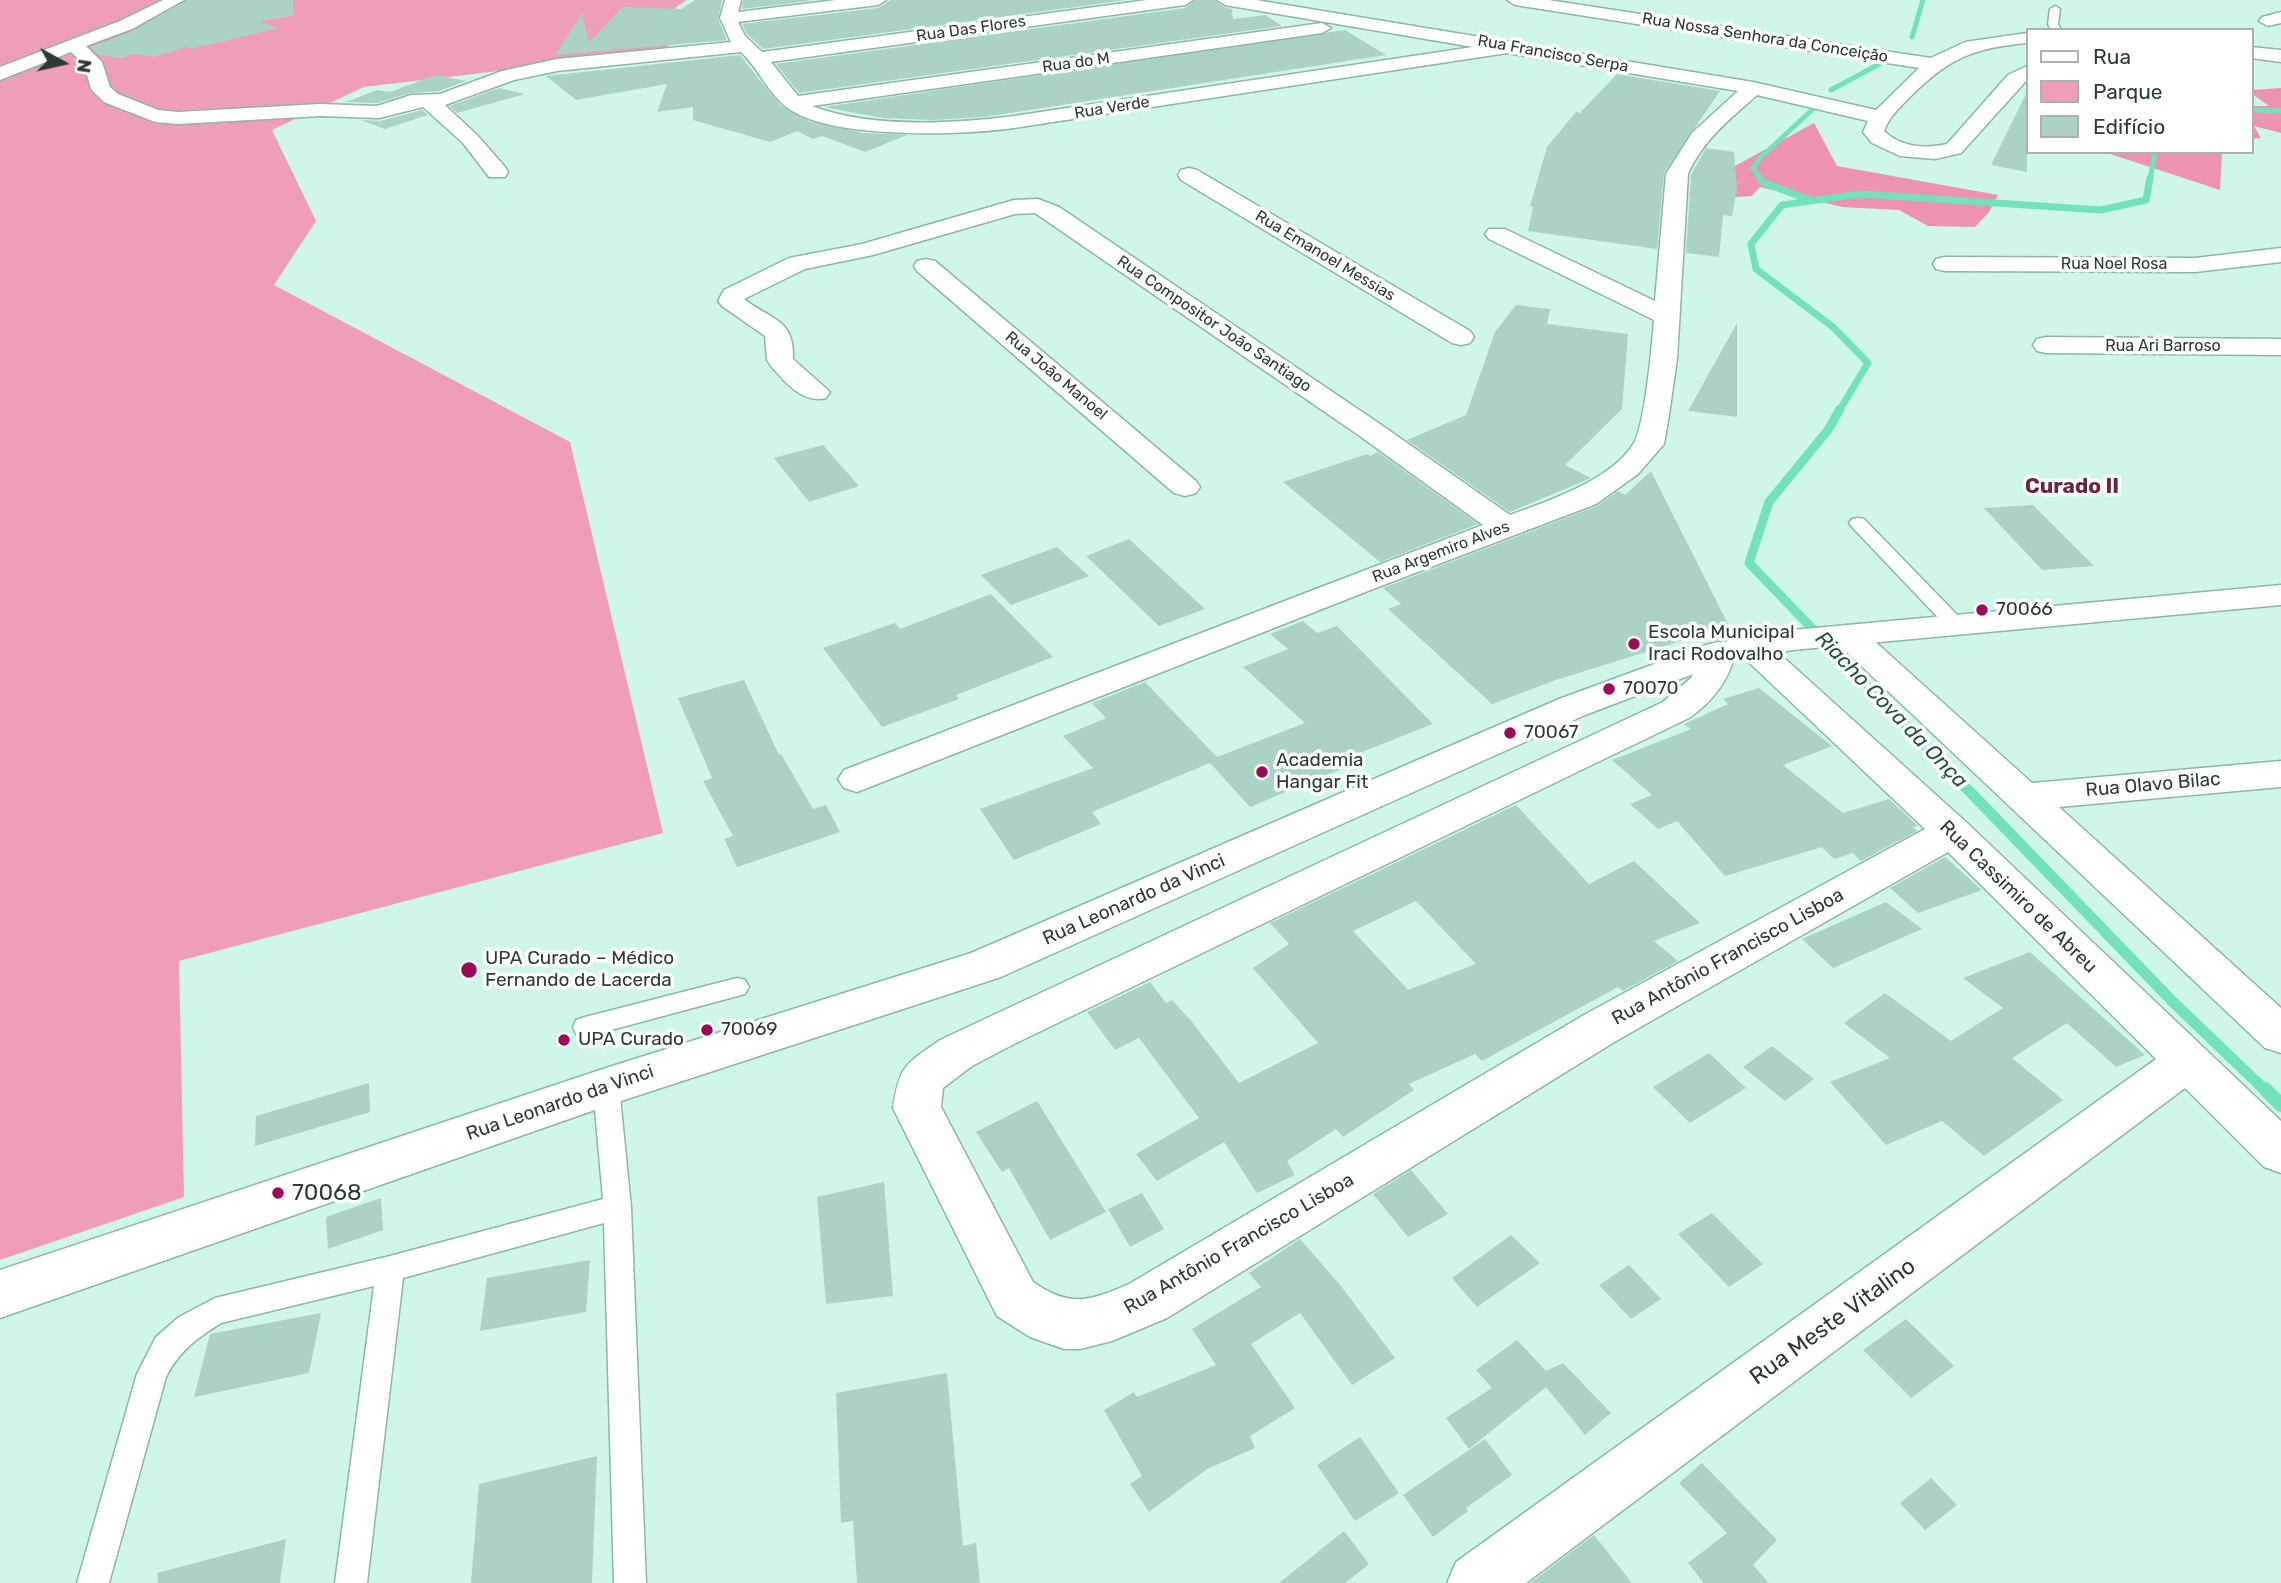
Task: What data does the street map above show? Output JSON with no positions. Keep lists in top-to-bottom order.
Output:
{
  "streets": {
    "street": [
      "Rua Das Flores",
      "Rua Nossa Senhora da Conceição",
      "Rua Francisco Serpa",
      "Rua do M",
      "Rua Verde",
      "Rua Emanoel Messias",
      "Rua Noel Rosa",
      "Rua Compositor João Santiago",
      "Rua Ari Barroso",
      "Rua João Manoel",
      "Rua Argemiro Alves",
      "Rua Olavo Bilac",
      "Rua Cassimiro de Abreu",
      "Rua Leonardo da Vinci",
      "Rua Antônio Francisco Lisboa",
      "Rua Meste Vitalino"
    ]
  },
  "crossings": [
    ["Rua Das Flores", "Rua Verde"],
    ["Rua Francisco Serpa", "Rua do M"],
    ["Rua Francisco Serpa", "Rua Verde"],
    ["Rua Francisco Serpa", "Rua Argemiro Alves"],
    ["Rua do M", "Rua Verde"],
    ["Rua Compositor João Santiago", "Rua Argemiro Alves"],
    ["Rua Cassimiro de Abreu", "Rua Leonardo da Vinci"],
    ["Rua Cassimiro de Abreu", "Rua Antônio Francisco Lisboa"],
    ["Rua Cassimiro de Abreu", "Rua Meste Vitalino"],
    ["Rua Leonardo da Vinci", "Rua Antônio Francisco Lisboa"]
  ],
  "districts": ["Curado II"],
  "water": ["Riacho Cova da Onça"],
  "places": [
    "70066",
    "Escola Municipal Iraci Rodovalho",
    "70070",
    "70067",
    "Academia Hangar Fit",
    "UPA Curado – Médico Fernando de Lacerda",
    "70069",
    "UPA Curado",
    "70068"
  ],
  "legend": ["Rua", "Parque", "Edifício"],
  "north": "right"
}
